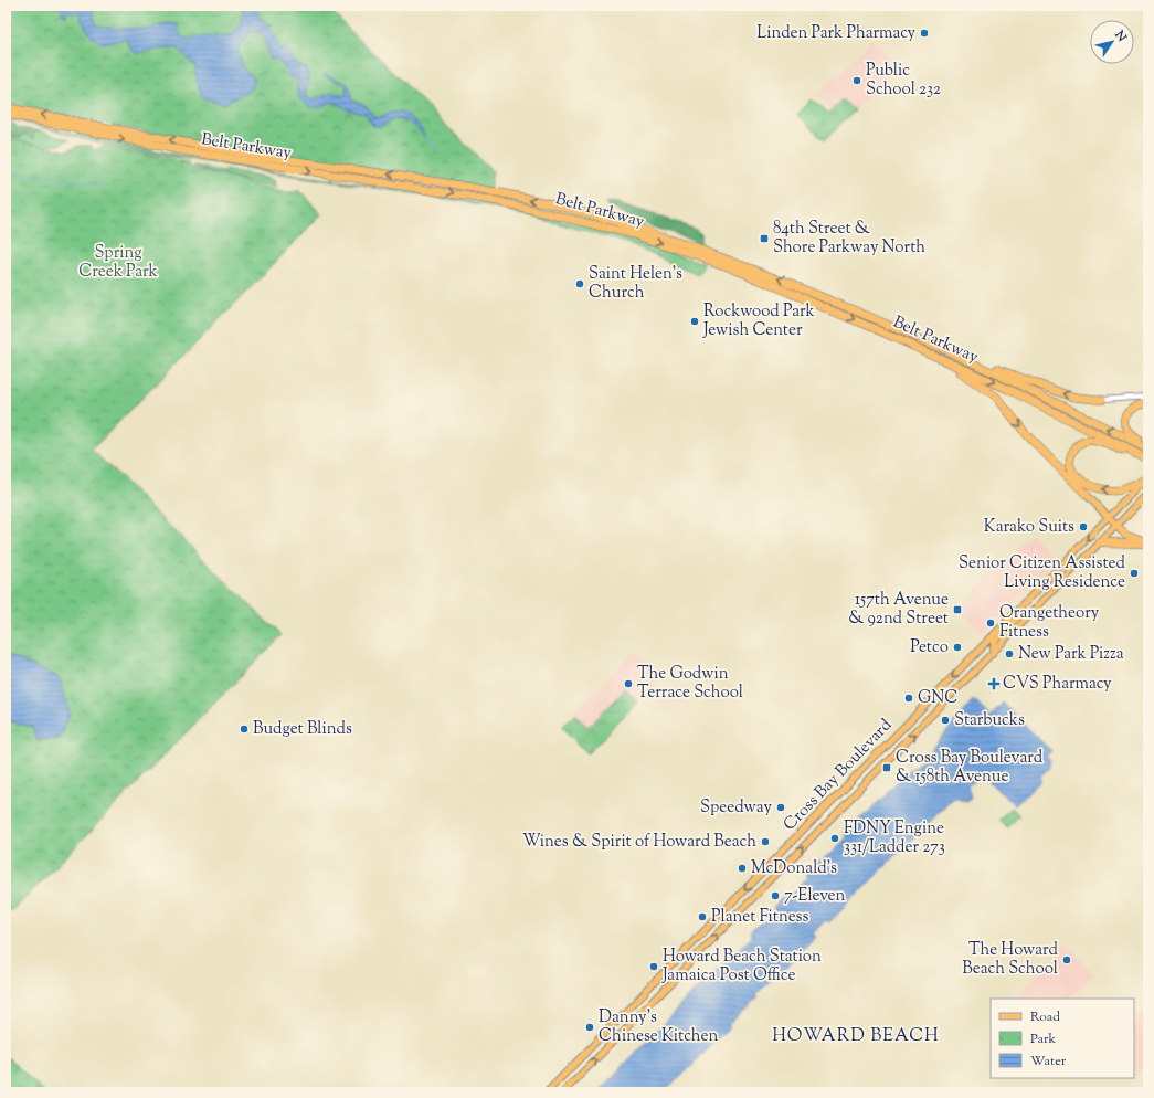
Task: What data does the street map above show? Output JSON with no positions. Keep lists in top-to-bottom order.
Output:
{
  "streets": {
    "highway": ["Belt Parkway"],
    "main road": ["Cross Bay Boulevard"]
  },
  "districts": ["HOWARD BEACH"],
  "parks": ["Spring Creek Park"],
  "places": {
    "other": [
      "Linden Park Pharmacy",
      "Public School 232",
      "Saint Helen's Church",
      "Rockwood Park Jewish Center",
      "Karako Suits",
      "Senior Citizen Assisted Living Residence",
      "Orangetheory Fitness",
      "Petco",
      "New Park Pizza",
      "The Godwin Terrace School",
      "GNC",
      "Starbucks",
      "Budget Blinds",
      "Speedway",
      "FDNY Engine 331/Ladder 273",
      "Wines & Spirit of Howard Beach",
      "McDonald's",
      "7-Eleven",
      "Planet Fitness",
      "The Howard Beach School",
      "Howard Beach Station Jamaica Post Office",
      "Danny's Chinese Kitchen"
    ],
    "transit": ["84th Street & Shore Parkway North", "157th Avenue & 92nd Street", "Cross Bay Boulevard & 158th Avenue"],
    "health": ["CVS Pharmacy"]
  },
  "legend": ["Road", "Park", "Water"],
  "north": "top right"
}
